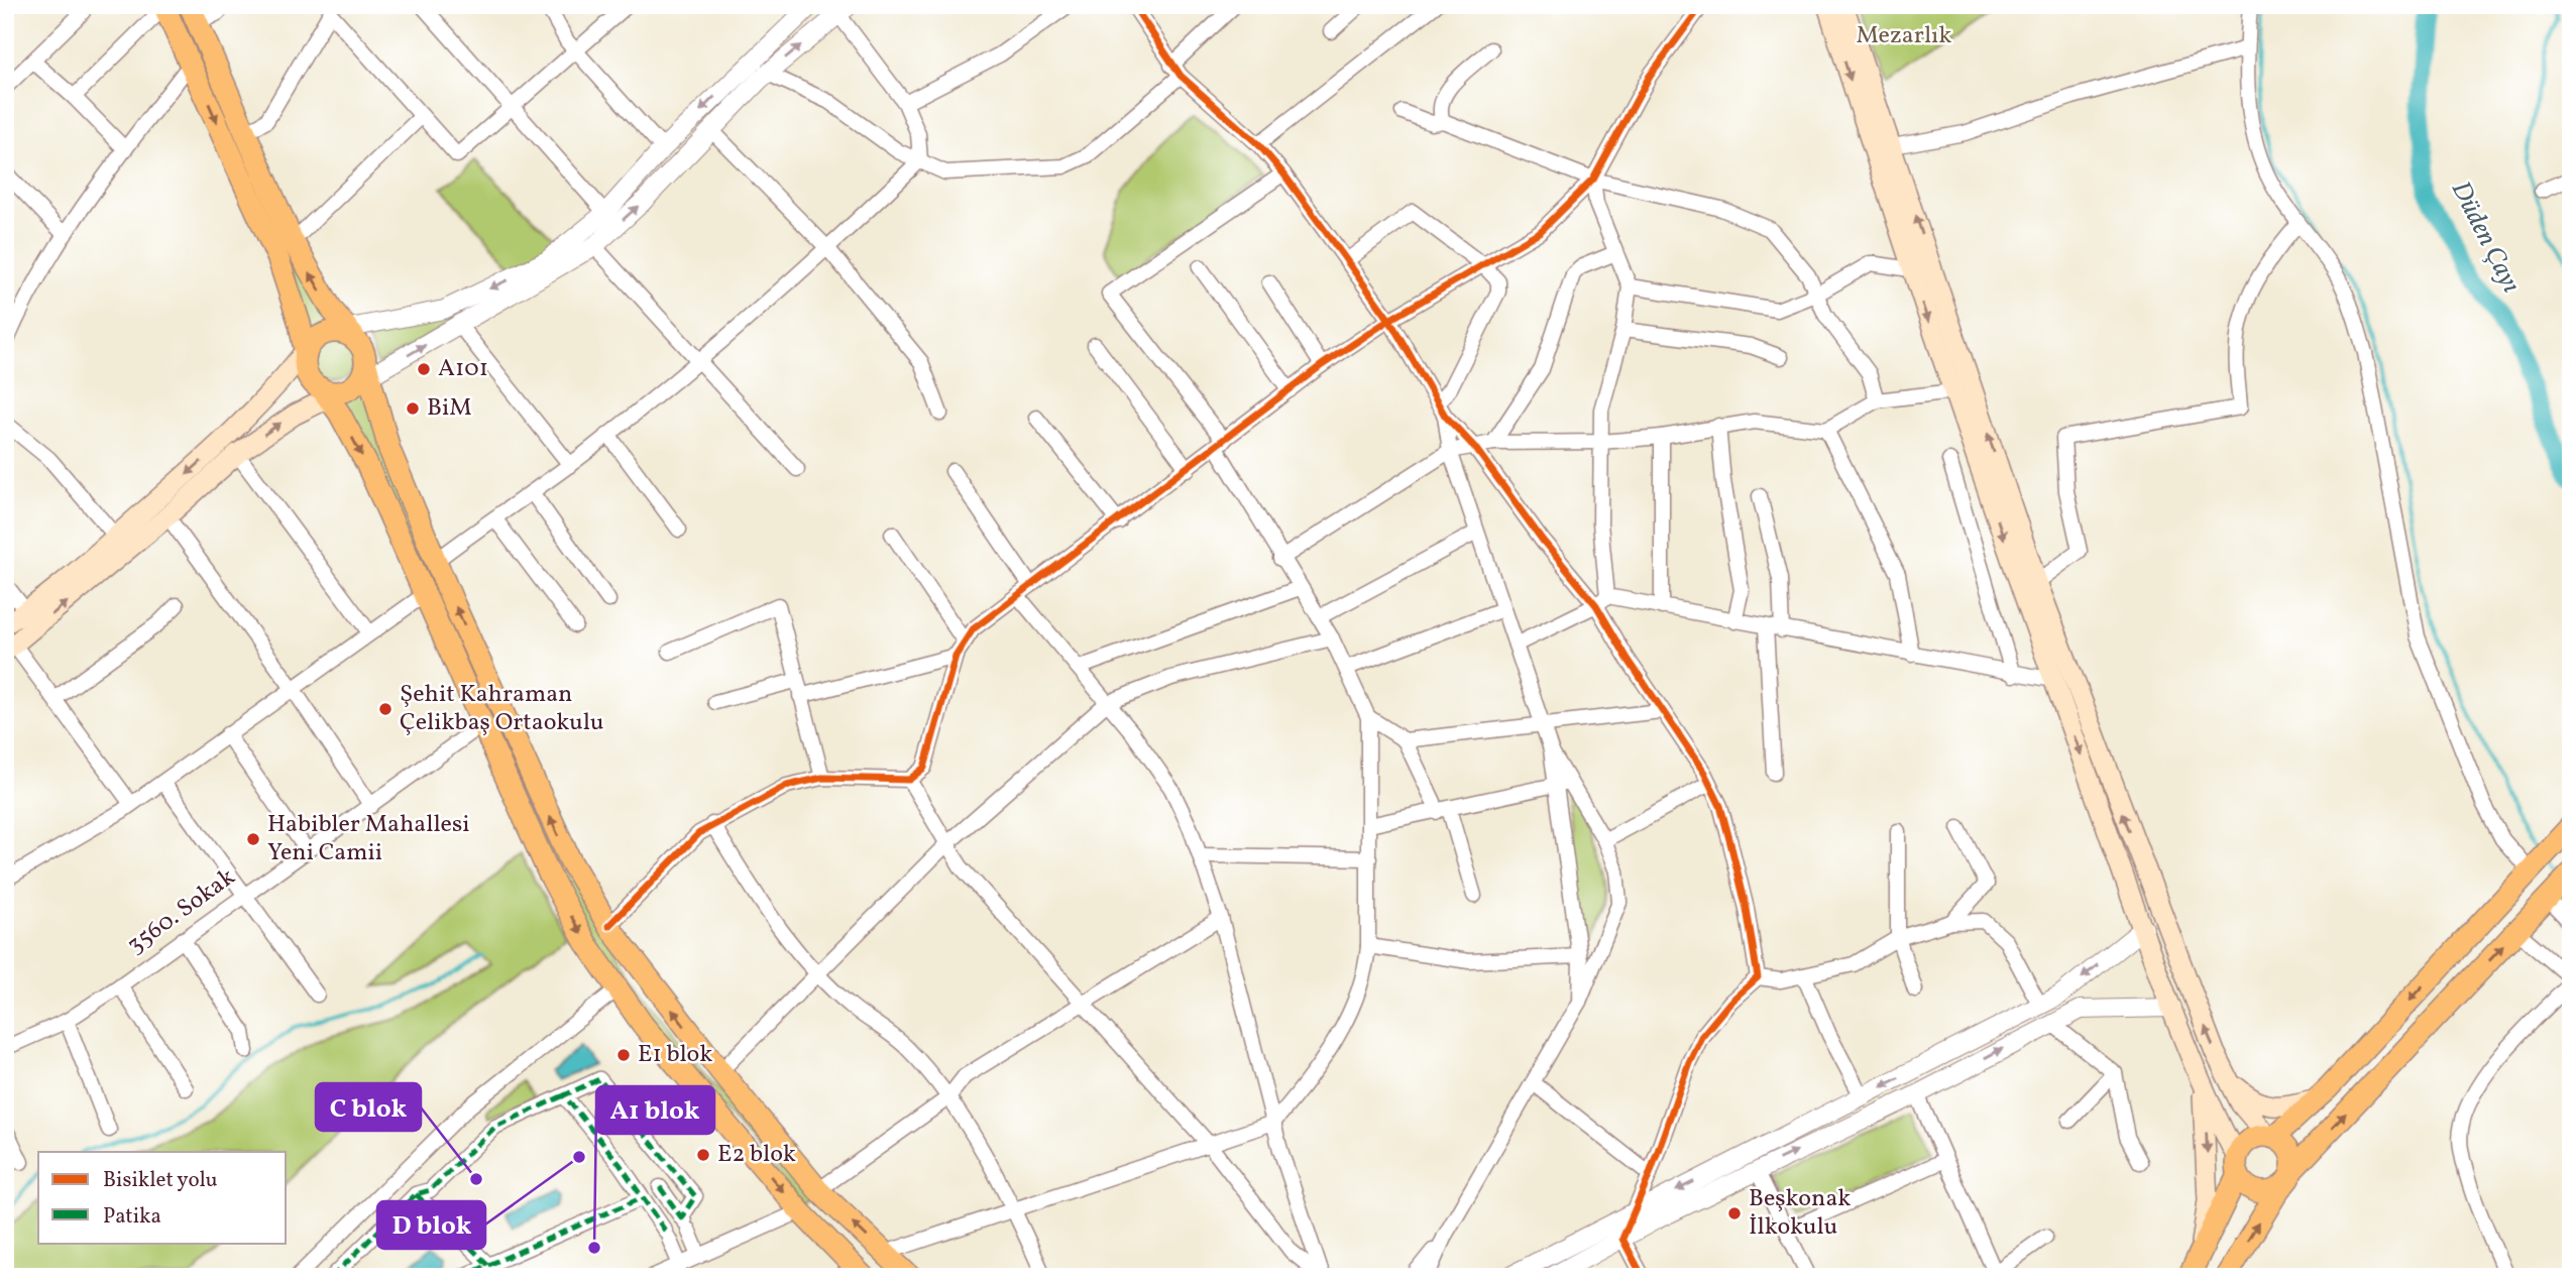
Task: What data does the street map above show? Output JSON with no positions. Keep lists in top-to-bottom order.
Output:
{
  "streets": {
    "street": ["3560. Sokak"]
  },
  "water": ["Düden Çayı"],
  "parks": ["Mezarlık"],
  "places": [
    "A101",
    "BiM",
    "Şehit Kahraman Çelikbaş Ortaokulu",
    "Habibler Mahallesi Yeni Camii",
    "E1 blok",
    "E2 blok",
    "D blok",
    "C blok",
    "Beşkonak İlkokulu",
    "A1 blok"
  ],
  "legend": ["Bisiklet yolu", "Patika"]
}
